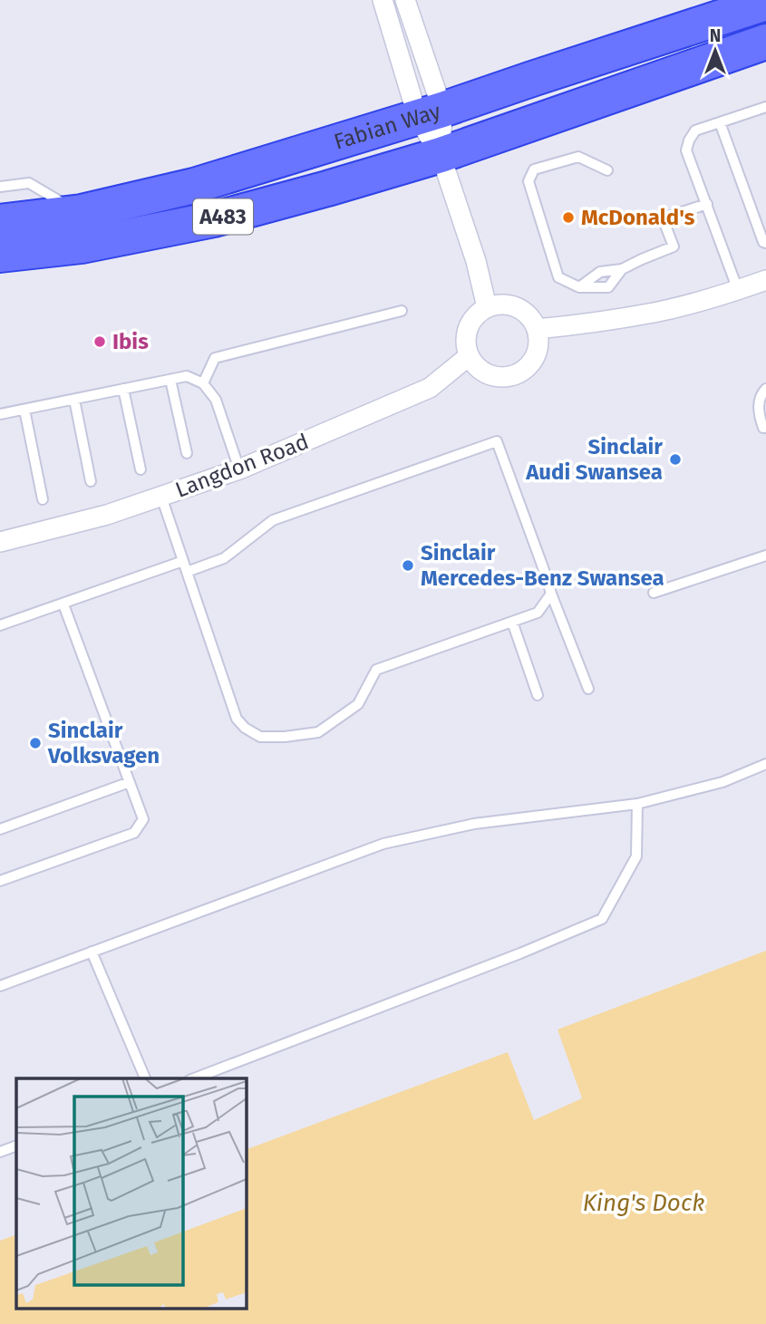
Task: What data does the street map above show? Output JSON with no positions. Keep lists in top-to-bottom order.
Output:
{
  "streets": {
    "highway": ["Fabian Way", "A483"],
    "street": ["Langdon Road"]
  },
  "water": ["King's Dock"],
  "places": [
    "McDonald's",
    "Ibis",
    "Sinclair Audi Swansea",
    "Sinclair Mercedes-Benz Swansea",
    "Sinclair Volksvagen"
  ],
  "north": "top"
}
